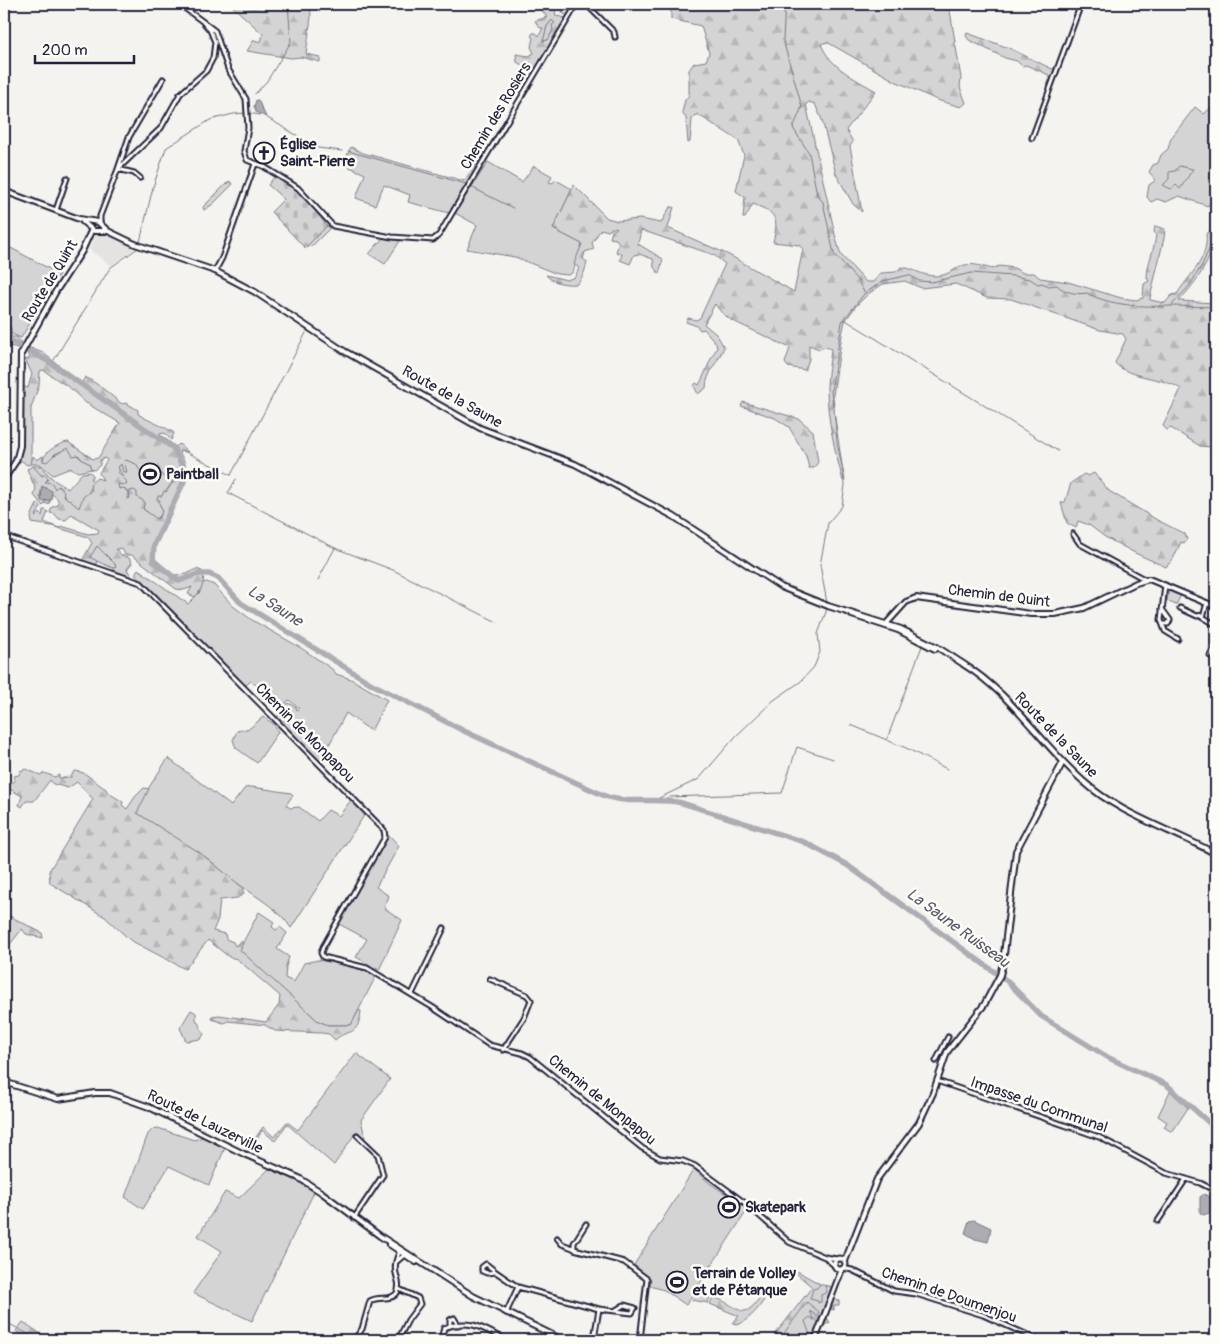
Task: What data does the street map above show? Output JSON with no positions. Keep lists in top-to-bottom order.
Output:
{
  "streets": {
    "street": [
      "Chemin des Rosiers",
      "Route de Quint",
      "Route de la Saune",
      "Chemin de Quint",
      "Chemin de Monpapou",
      "Impasse du Communal",
      "Route de Lauzerville",
      "Chemin de Doumenjou"
    ]
  },
  "crossings": [
    ["Route de Quint", "Route de la Saune"],
    ["Route de la Saune", "Chemin de Quint"]
  ],
  "water": ["La Saune", "La Saune Ruisseau"],
  "places": {
    "church": ["Église Saint-Pierre"],
    "sports": ["Paintball", "Skatepark", "Terrain de Volley et de Pétanque"]
  },
  "scale_bar": "200 m"
}
